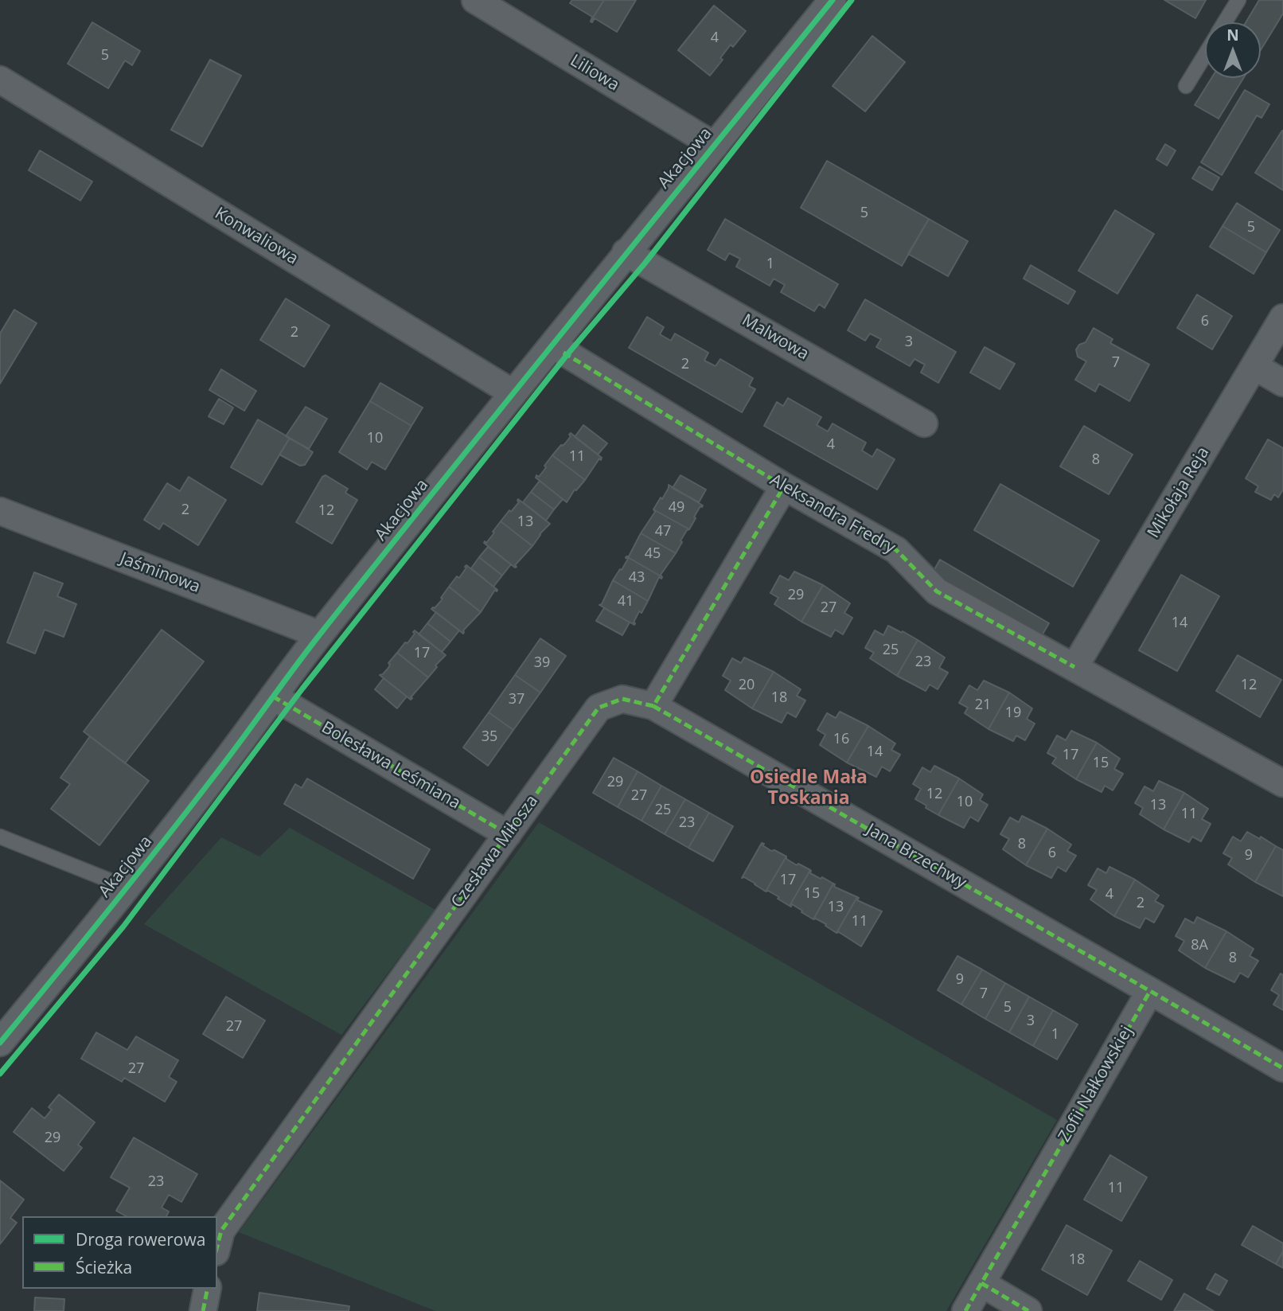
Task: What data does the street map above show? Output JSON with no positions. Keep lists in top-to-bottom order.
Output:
{
  "streets": {
    "street": [
      "Liliowa",
      "Akacjowa",
      "Konwaliowa",
      "Malwowa",
      "Mikołaja Reja",
      "Aleksandra Fredry",
      "Jaśminowa",
      "Bolesława Leśmiana",
      "Czesława Miłosza",
      "Jana Brzechwy",
      "Zofii Nałkowskiej"
    ]
  },
  "crossings": [
    ["Liliowa", "Akacjowa"],
    ["Akacjowa", "Konwaliowa"],
    ["Akacjowa", "Malwowa"],
    ["Akacjowa", "Aleksandra Fredry"],
    ["Akacjowa", "Jaśminowa"],
    ["Akacjowa", "Bolesława Leśmiana"],
    ["Mikołaja Reja", "Aleksandra Fredry"],
    ["Bolesława Leśmiana", "Czesława Miłosza"],
    ["Czesława Miłosza", "Jana Brzechwy"],
    ["Jana Brzechwy", "Zofii Nałkowskiej"]
  ],
  "districts": ["Osiedle Mała Toskania"],
  "house_numbers": [
    "4",
    "5",
    "5",
    "5",
    "1",
    "6",
    "2",
    "3",
    "7",
    "2",
    "10",
    "4",
    "11",
    "8",
    "49",
    "2",
    "12",
    "13",
    "47",
    "45",
    "43",
    "29",
    "41",
    "27",
    "14",
    "25",
    "17",
    "23",
    "39",
    "20",
    "12",
    "18",
    "37",
    "21",
    "19",
    "35",
    "16",
    "14",
    "17",
    "15",
    "29",
    "12",
    "27",
    "10",
    "13",
    "25",
    "11",
    "23",
    "8",
    "6",
    "9",
    "17",
    "15",
    "4",
    "2",
    "13",
    "11",
    "8A",
    "8",
    "9",
    "7",
    "5",
    "3",
    "27",
    "1",
    "27",
    "29",
    "23",
    "11",
    "18"
  ],
  "legend": ["Droga rowerowa", "Ścieżka"],
  "north": "top"
}
